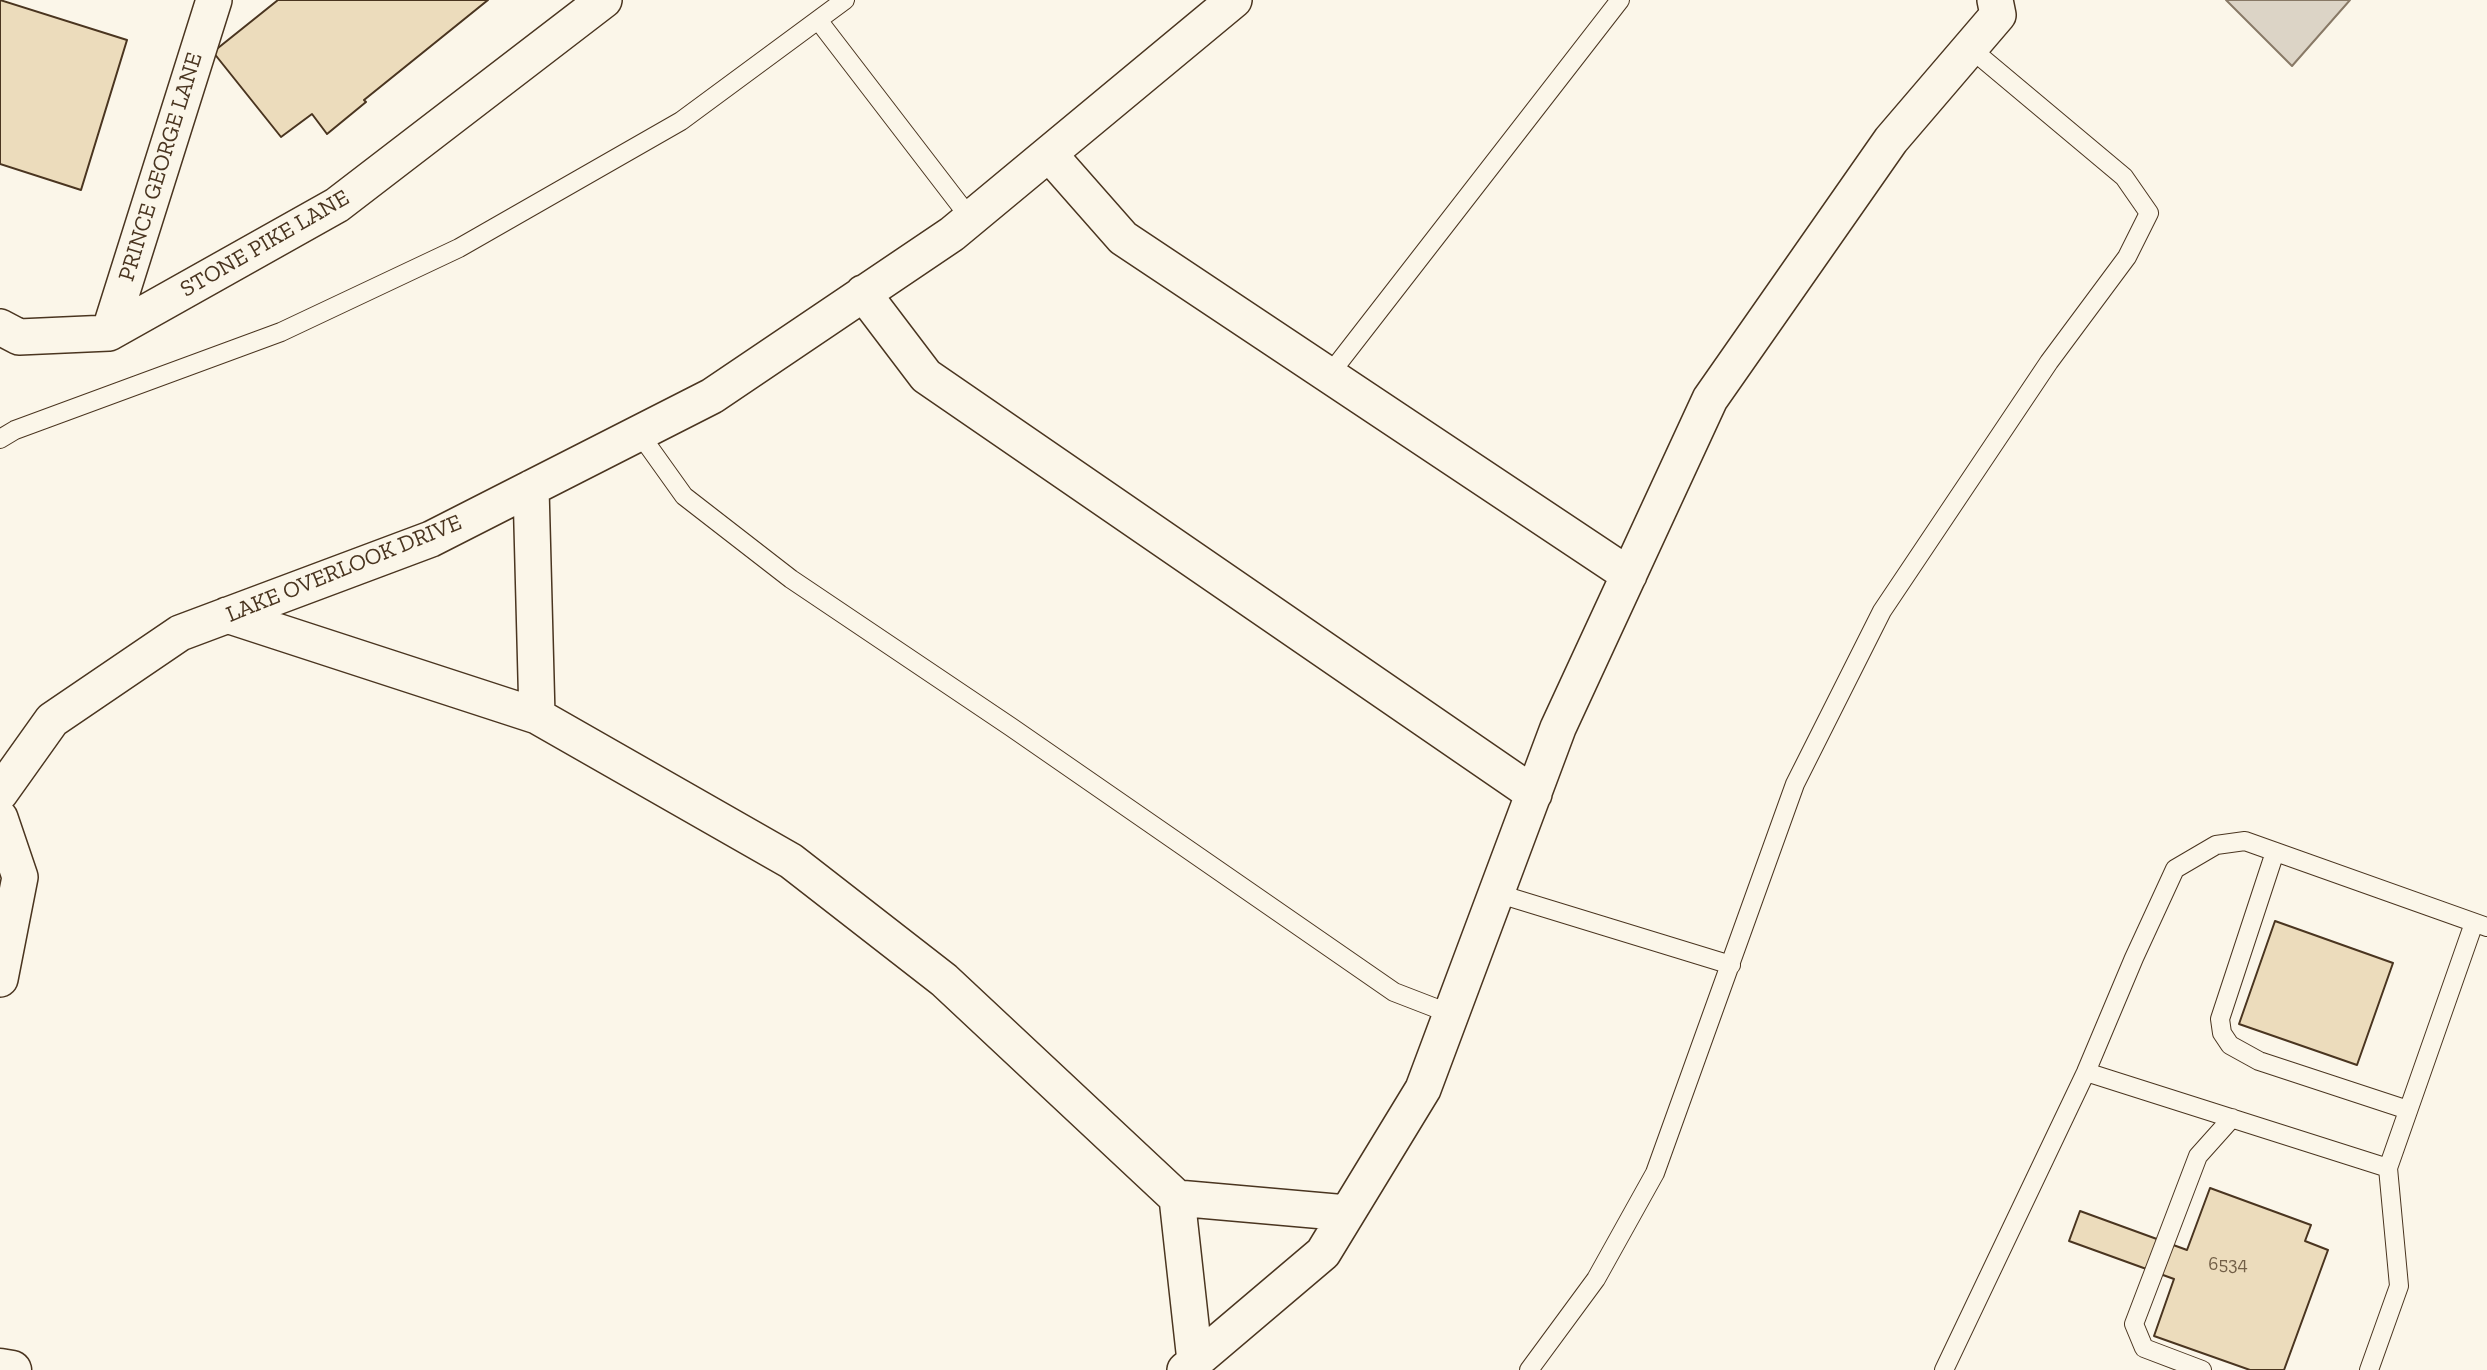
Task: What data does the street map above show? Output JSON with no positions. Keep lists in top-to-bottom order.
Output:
{
  "streets": {
    "street": ["PRINCE GEORGE LANE", "STONE PIKE LANE", "LAKE OVERLOOK DRIVE"]
  },
  "crossings": [
    ["PRINCE GEORGE LANE", "STONE PIKE LANE"]
  ],
  "house_numbers": ["6534"]
}
